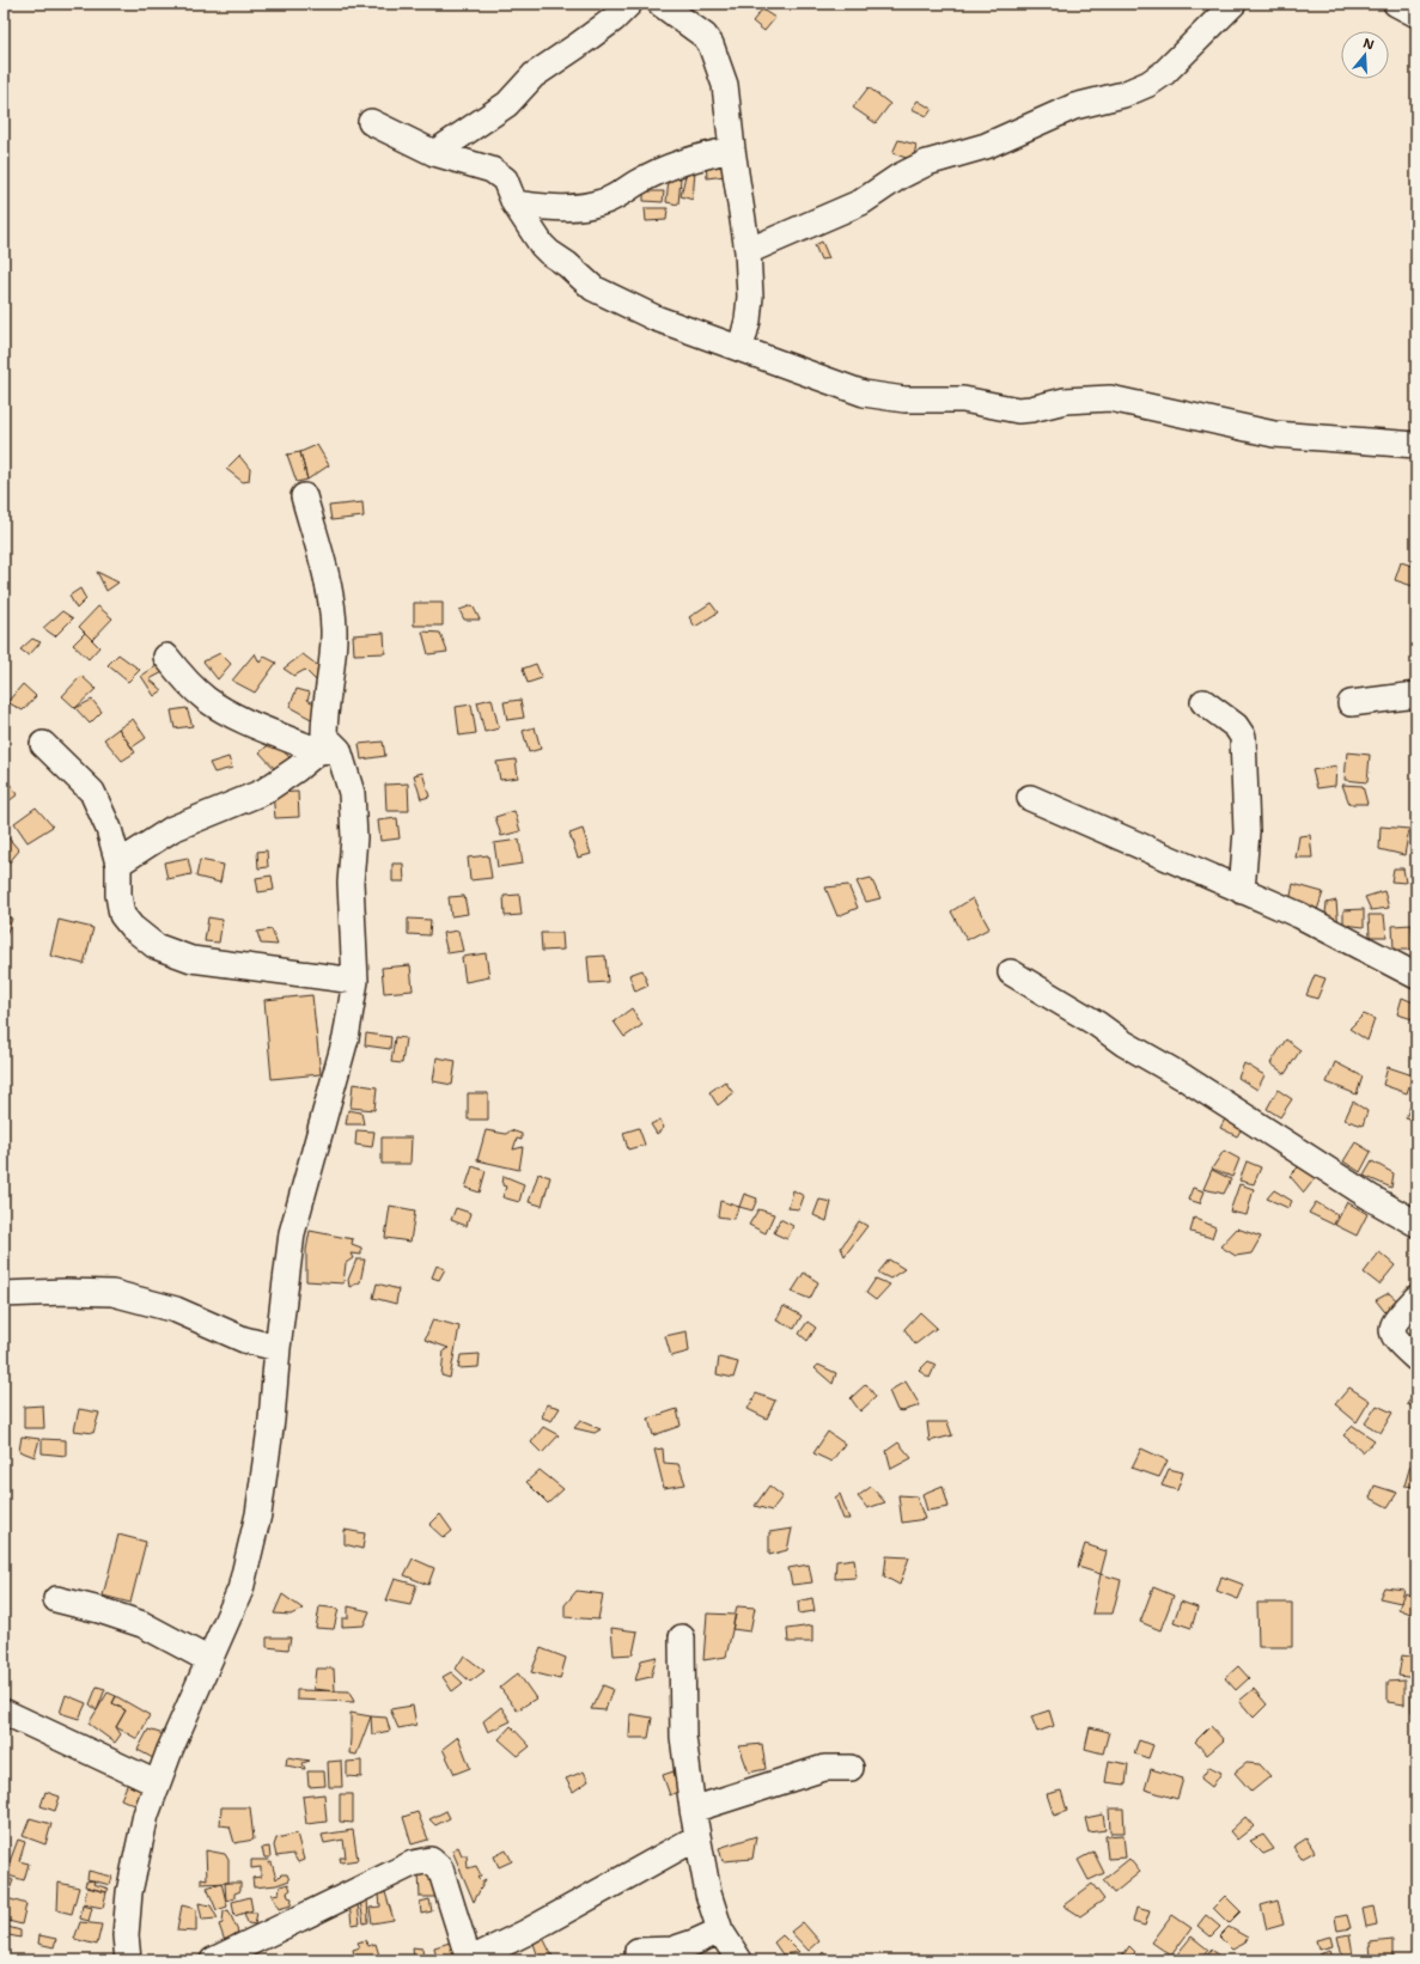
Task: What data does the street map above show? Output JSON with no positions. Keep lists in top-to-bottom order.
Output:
{
  "north": "top"
}
